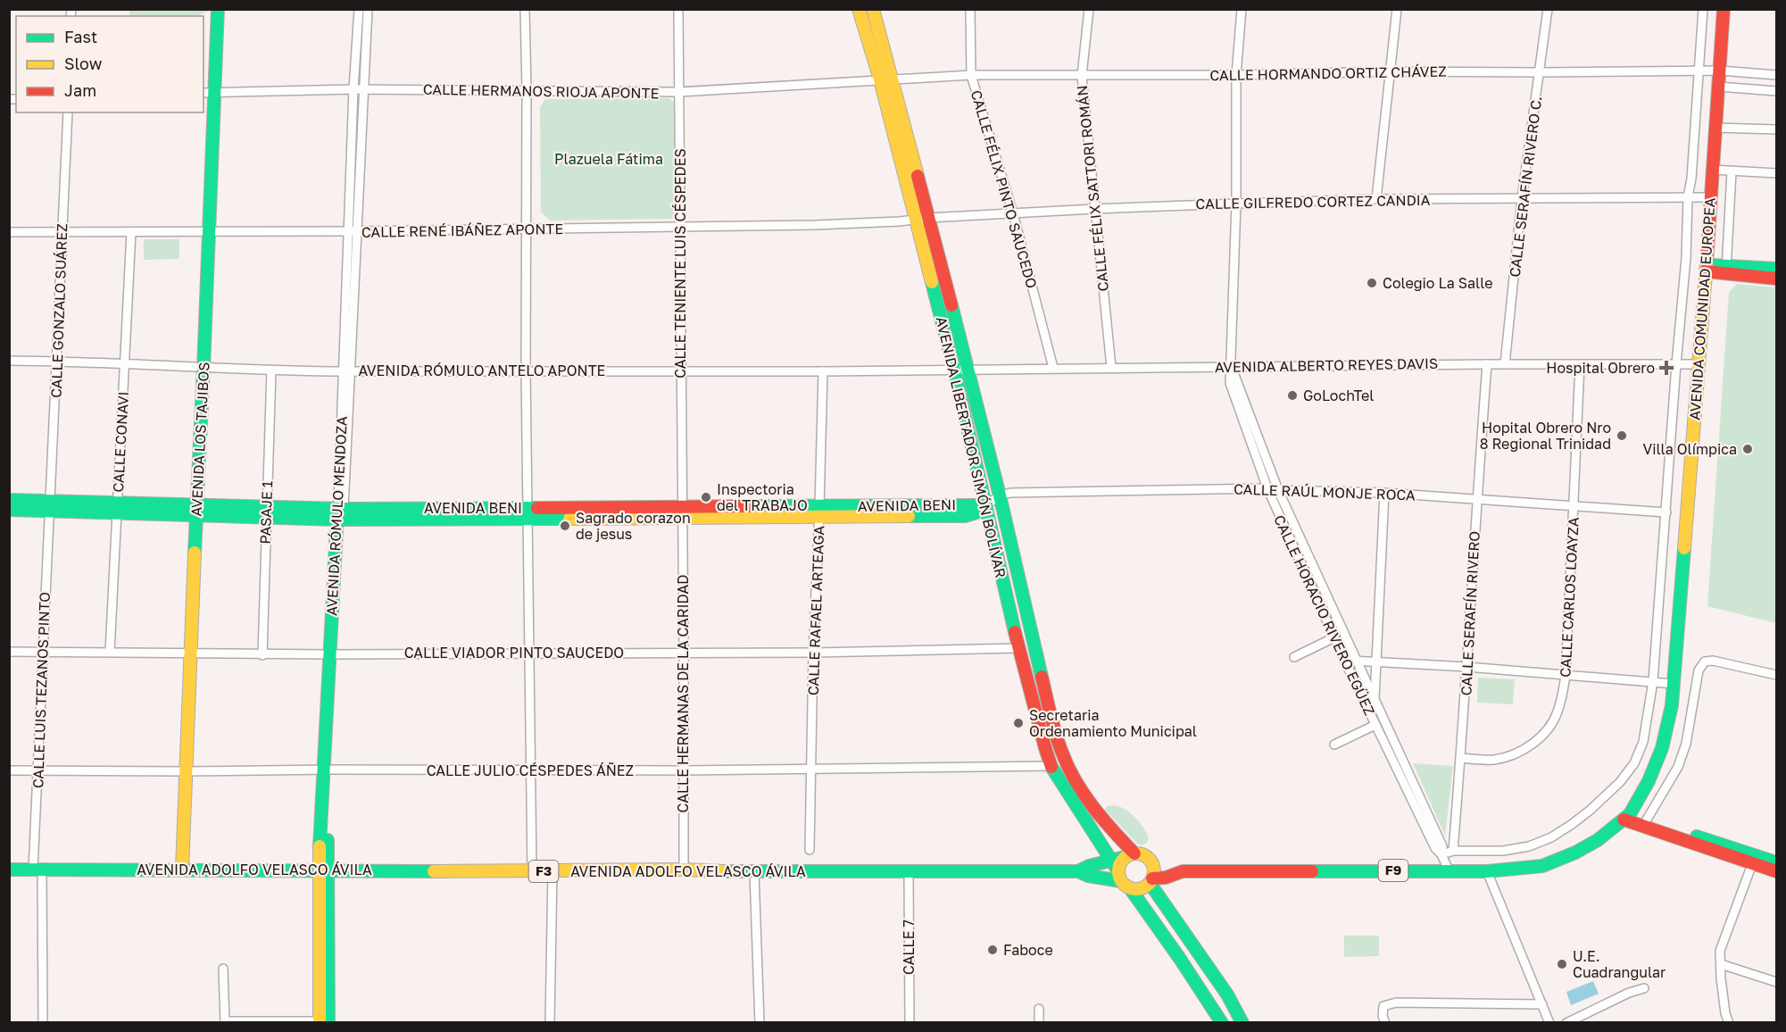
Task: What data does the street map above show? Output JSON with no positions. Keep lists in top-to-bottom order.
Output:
{
  "streets": {
    "main road": [
      "AVENIDA COMUNIDAD EUROPEA",
      "AVENIDA LOS TAJIBOS",
      "AVENIDA LIBERTADOR SIMÓN BOLÍVAR",
      "AVENIDA BENI",
      "AVENIDA RÓMULO MENDOZA",
      "AVENIDA ADOLFO VELASCO ÁVILA",
      "F9",
      "F3"
    ],
    "street": [
      "CALLE HORMANDO ORTIZ CHÁVEZ",
      "CALLE HERMANOS RIOJA APONTE",
      "CALLE SERAFÍN RIVERO C.",
      "CALLE FÉLIX SATTORI ROMÁN",
      "CALLE FÉLIX PINTO SAUCEDO",
      "CALLE GILFREDO CORTEZ CANDIA",
      "CALLE RENÉ IBÁÑEZ APONTE",
      "CALLE TENIENTE LUIS CÉSPEDES",
      "CALLE GONZALO SUÁREZ",
      "AVENIDA ALBERTO REYES DAVIS",
      "AVENIDA RÓMULO ANTELO APONTE",
      "CALLE CONAVI",
      "CALLE RAÚL MONJE ROCA",
      "PASAJE 1",
      "CALLE CARLOS LOAYZA",
      "CALLE RAFAEL ARTEAGA",
      "CALLE SERAFÍN RIVERO",
      "CALLE HORACIO RIVERO EGÜEZ",
      "CALLE VIADOR PINTO SAUCEDO",
      "CALLE LUIS TEZANOS PINTO",
      "CALLE HERMANAS DE LA CARIDAD",
      "CALLE JULIO CÉSPEDES ÁÑEZ",
      "CALLE 7"
    ]
  },
  "crossings": [
    ["CALLE HORMANDO ORTIZ CHÁVEZ", "CALLE HERMANOS RIOJA APONTE"],
    ["CALLE HORMANDO ORTIZ CHÁVEZ", "CALLE SERAFÍN RIVERO C."],
    ["CALLE HORMANDO ORTIZ CHÁVEZ", "CALLE FÉLIX SATTORI ROMÁN"],
    ["CALLE HORMANDO ORTIZ CHÁVEZ", "CALLE FÉLIX PINTO SAUCEDO"],
    ["CALLE HORMANDO ORTIZ CHÁVEZ", "AVENIDA COMUNIDAD EUROPEA"],
    ["CALLE HORMANDO ORTIZ CHÁVEZ", "AVENIDA LIBERTADOR SIMÓN BOLÍVAR"],
    ["CALLE HORMANDO ORTIZ CHÁVEZ", "CALLE HORACIO RIVERO EGÜEZ"],
    ["CALLE HERMANOS RIOJA APONTE", "CALLE TENIENTE LUIS CÉSPEDES"],
    ["CALLE HERMANOS RIOJA APONTE", "AVENIDA LOS TAJIBOS"],
    ["CALLE HERMANOS RIOJA APONTE", "AVENIDA LIBERTADOR SIMÓN BOLÍVAR"],
    ["CALLE HERMANOS RIOJA APONTE", "AVENIDA RÓMULO MENDOZA"],
    ["CALLE SERAFÍN RIVERO C.", "CALLE GILFREDO CORTEZ CANDIA"],
    ["CALLE SERAFÍN RIVERO C.", "AVENIDA ALBERTO REYES DAVIS"],
    ["CALLE FÉLIX SATTORI ROMÁN", "CALLE GILFREDO CORTEZ CANDIA"],
    ["CALLE FÉLIX SATTORI ROMÁN", "AVENIDA ALBERTO REYES DAVIS"],
    ["CALLE FÉLIX PINTO SAUCEDO", "CALLE GILFREDO CORTEZ CANDIA"],
    ["CALLE FÉLIX PINTO SAUCEDO", "AVENIDA ALBERTO REYES DAVIS"],
    ["CALLE GILFREDO CORTEZ CANDIA", "CALLE RENÉ IBÁÑEZ APONTE"],
    ["CALLE GILFREDO CORTEZ CANDIA", "AVENIDA COMUNIDAD EUROPEA"],
    ["CALLE GILFREDO CORTEZ CANDIA", "AVENIDA LIBERTADOR SIMÓN BOLÍVAR"],
    ["CALLE GILFREDO CORTEZ CANDIA", "CALLE HORACIO RIVERO EGÜEZ"],
    ["CALLE RENÉ IBÁÑEZ APONTE", "CALLE TENIENTE LUIS CÉSPEDES"],
    ["CALLE RENÉ IBÁÑEZ APONTE", "CALLE GONZALO SUÁREZ"],
    ["CALLE RENÉ IBÁÑEZ APONTE", "AVENIDA LOS TAJIBOS"],
    ["CALLE RENÉ IBÁÑEZ APONTE", "CALLE CONAVI"],
    ["CALLE RENÉ IBÁÑEZ APONTE", "AVENIDA LIBERTADOR SIMÓN BOLÍVAR"],
    ["CALLE RENÉ IBÁÑEZ APONTE", "AVENIDA RÓMULO MENDOZA"],
    ["CALLE TENIENTE LUIS CÉSPEDES", "AVENIDA RÓMULO ANTELO APONTE"],
    ["CALLE TENIENTE LUIS CÉSPEDES", "AVENIDA BENI"],
    ["CALLE TENIENTE LUIS CÉSPEDES", "CALLE HERMANAS DE LA CARIDAD"],
    ["AVENIDA COMUNIDAD EUROPEA", "AVENIDA ALBERTO REYES DAVIS"],
    ["AVENIDA COMUNIDAD EUROPEA", "F9"],
    ["CALLE GONZALO SUÁREZ", "AVENIDA RÓMULO ANTELO APONTE"],
    ["CALLE GONZALO SUÁREZ", "AVENIDA BENI"],
    ["CALLE GONZALO SUÁREZ", "CALLE LUIS TEZANOS PINTO"],
    ["AVENIDA ALBERTO REYES DAVIS", "AVENIDA RÓMULO ANTELO APONTE"],
    ["AVENIDA ALBERTO REYES DAVIS", "AVENIDA LIBERTADOR SIMÓN BOLÍVAR"],
    ["AVENIDA ALBERTO REYES DAVIS", "CALLE CARLOS LOAYZA"],
    ["AVENIDA ALBERTO REYES DAVIS", "CALLE SERAFÍN RIVERO"],
    ["AVENIDA ALBERTO REYES DAVIS", "CALLE HORACIO RIVERO EGÜEZ"],
    ["AVENIDA RÓMULO ANTELO APONTE", "AVENIDA LOS TAJIBOS"],
    ["AVENIDA RÓMULO ANTELO APONTE", "CALLE CONAVI"],
    ["AVENIDA RÓMULO ANTELO APONTE", "AVENIDA LIBERTADOR SIMÓN BOLÍVAR"],
    ["AVENIDA RÓMULO ANTELO APONTE", "PASAJE 1"],
    ["AVENIDA RÓMULO ANTELO APONTE", "AVENIDA RÓMULO MENDOZA"],
    ["AVENIDA RÓMULO ANTELO APONTE", "CALLE RAFAEL ARTEAGA"],
    ["AVENIDA LOS TAJIBOS", "AVENIDA BENI"],
    ["AVENIDA LOS TAJIBOS", "CALLE VIADOR PINTO SAUCEDO"],
    ["AVENIDA LOS TAJIBOS", "CALLE JULIO CÉSPEDES ÁÑEZ"],
    ["AVENIDA LOS TAJIBOS", "AVENIDA ADOLFO VELASCO ÁVILA"],
    ["CALLE CONAVI", "AVENIDA BENI"],
    ["CALLE CONAVI", "CALLE VIADOR PINTO SAUCEDO"],
    ["AVENIDA LIBERTADOR SIMÓN BOLÍVAR", "CALLE RAÚL MONJE ROCA"],
    ["AVENIDA LIBERTADOR SIMÓN BOLÍVAR", "AVENIDA BENI"],
    ["AVENIDA LIBERTADOR SIMÓN BOLÍVAR", "CALLE VIADOR PINTO SAUCEDO"],
    ["AVENIDA LIBERTADOR SIMÓN BOLÍVAR", "CALLE JULIO CÉSPEDES ÁÑEZ"],
    ["AVENIDA LIBERTADOR SIMÓN BOLÍVAR", "AVENIDA ADOLFO VELASCO ÁVILA"],
    ["AVENIDA LIBERTADOR SIMÓN BOLÍVAR", "F9"],
    ["CALLE RAÚL MONJE ROCA", "AVENIDA BENI"],
    ["CALLE RAÚL MONJE ROCA", "CALLE CARLOS LOAYZA"],
    ["CALLE RAÚL MONJE ROCA", "CALLE SERAFÍN RIVERO"],
    ["CALLE RAÚL MONJE ROCA", "CALLE HORACIO RIVERO EGÜEZ"],
    ["AVENIDA BENI", "PASAJE 1"],
    ["AVENIDA BENI", "AVENIDA RÓMULO MENDOZA"],
    ["AVENIDA BENI", "CALLE RAFAEL ARTEAGA"],
    ["AVENIDA BENI", "CALLE LUIS TEZANOS PINTO"],
    ["AVENIDA BENI", "CALLE HERMANAS DE LA CARIDAD"],
    ["PASAJE 1", "CALLE VIADOR PINTO SAUCEDO"],
    ["AVENIDA RÓMULO MENDOZA", "CALLE VIADOR PINTO SAUCEDO"],
    ["AVENIDA RÓMULO MENDOZA", "CALLE JULIO CÉSPEDES ÁÑEZ"],
    ["AVENIDA RÓMULO MENDOZA", "AVENIDA ADOLFO VELASCO ÁVILA"],
    ["CALLE CARLOS LOAYZA", "CALLE SERAFÍN RIVERO"],
    ["CALLE RAFAEL ARTEAGA", "CALLE VIADOR PINTO SAUCEDO"],
    ["CALLE RAFAEL ARTEAGA", "CALLE JULIO CÉSPEDES ÁÑEZ"],
    ["CALLE HORACIO RIVERO EGÜEZ", "F9"],
    ["CALLE VIADOR PINTO SAUCEDO", "CALLE LUIS TEZANOS PINTO"],
    ["CALLE VIADOR PINTO SAUCEDO", "CALLE HERMANAS DE LA CARIDAD"],
    ["CALLE LUIS TEZANOS PINTO", "CALLE JULIO CÉSPEDES ÁÑEZ"],
    ["CALLE LUIS TEZANOS PINTO", "AVENIDA ADOLFO VELASCO ÁVILA"],
    ["CALLE HERMANAS DE LA CARIDAD", "CALLE JULIO CÉSPEDES ÁÑEZ"],
    ["CALLE HERMANAS DE LA CARIDAD", "AVENIDA ADOLFO VELASCO ÁVILA"],
    ["AVENIDA ADOLFO VELASCO ÁVILA", "F9"],
    ["AVENIDA ADOLFO VELASCO ÁVILA", "CALLE 7"]
  ],
  "parks": ["Plazuela Fátima"],
  "places": {
    "other": [
      "Colegio La Salle",
      "GoLochTel",
      "Hopital Obrero Nro 8 Regional Trinidad",
      "Villa Olímpica",
      "Inspectoria del TRABAJO",
      "Sagrado corazon de jesus",
      "Secretaria Ordenamiento Municipal",
      "Faboce",
      "U.E. Cuadrangular"
    ],
    "health": ["Hospital Obrero"]
  },
  "legend": ["Fast", "Slow", "Jam"]
}
